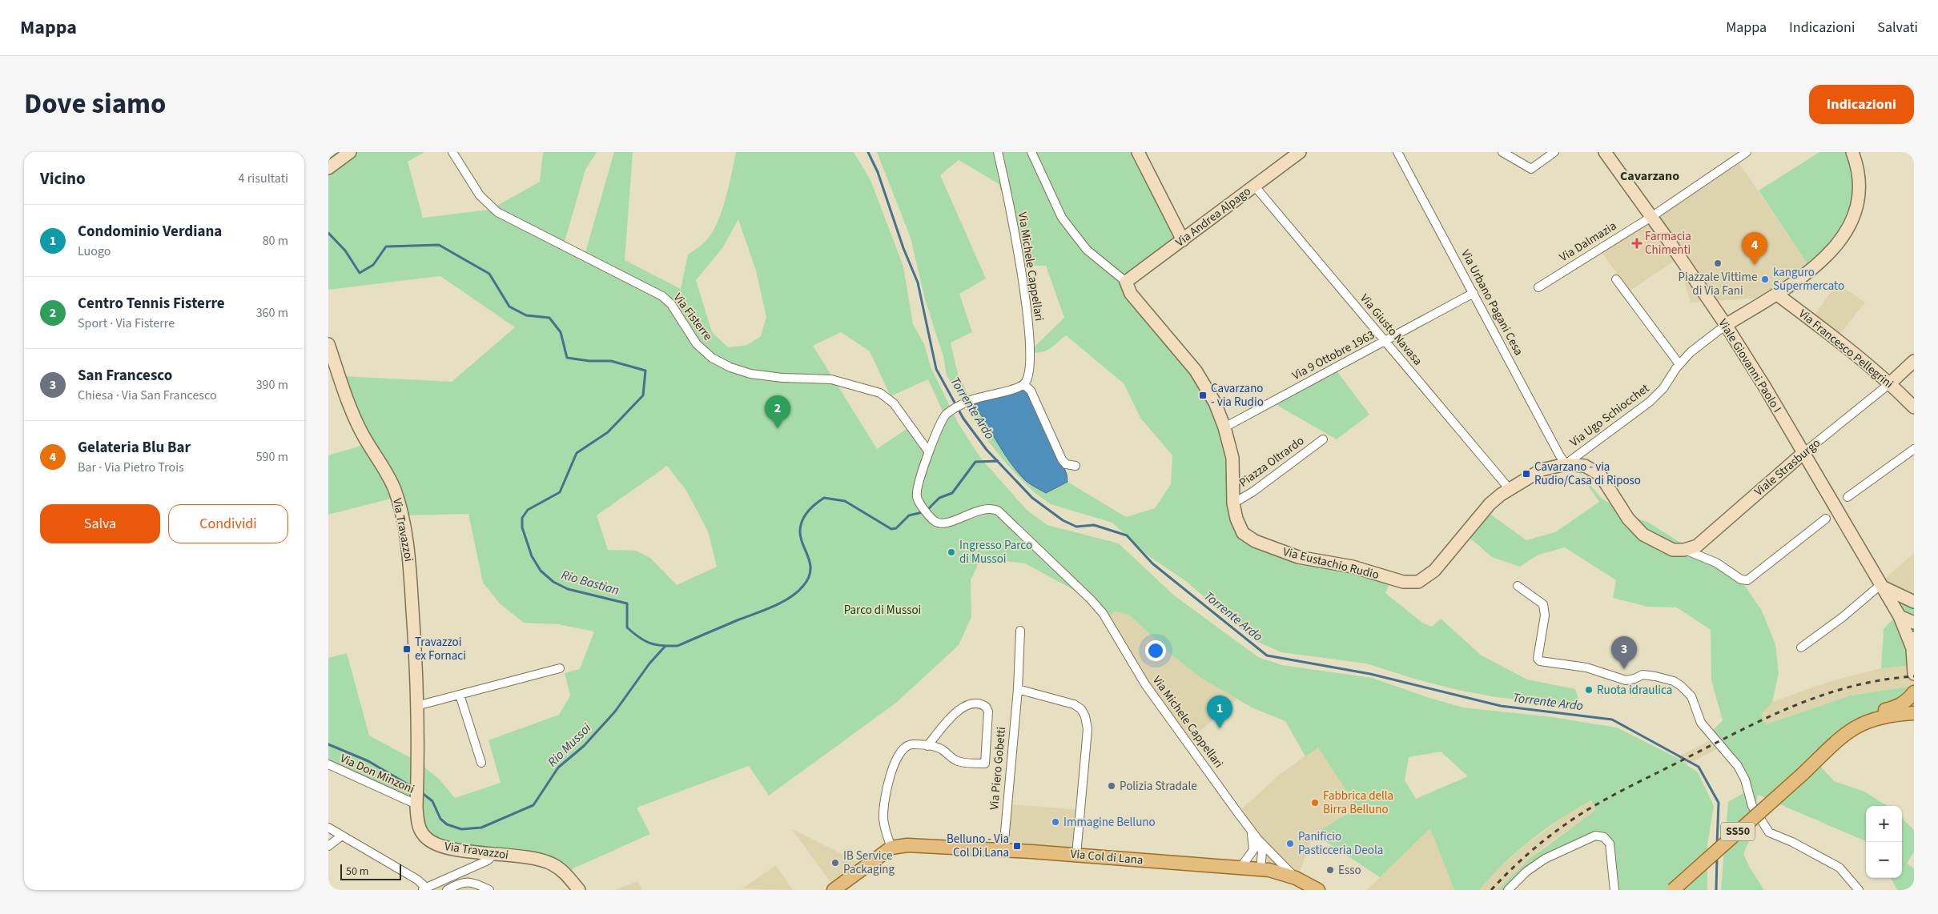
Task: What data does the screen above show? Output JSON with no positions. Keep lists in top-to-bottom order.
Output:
{
  "streets": {
    "main road": ["SS50", "Via Col di Lana"],
    "street": [
      "Via Andrea Alpago",
      "Via Dalmazia",
      "Via Michele Cappellari",
      "Via Urbano Pagani Cesa",
      "Via Fisterre",
      "Via Giusto Navasa",
      "Via Francesco Pellegrini",
      "Via 9 Ottobre 1963",
      "Viale Giovanni Paolo I",
      "Via Ugo Schiocchet",
      "Piazza Oltrardo",
      "Viale Strasburgo",
      "Via Travazzoi",
      "Via Eustachio Rudio",
      "Via Piero Gobetti",
      "Via Don Minzoni"
    ]
  },
  "crossings": [
    ["Via Andrea Alpago", "Via Giusto Navasa"],
    ["Via Andrea Alpago", "Via Eustachio Rudio"],
    ["Via Dalmazia", "Viale Giovanni Paolo I"],
    ["Via Michele Cappellari", "Via Fisterre"],
    ["Via Michele Cappellari", "Via Col di Lana"],
    ["Via Urbano Pagani Cesa", "Via 9 Ottobre 1963"],
    ["Via Urbano Pagani Cesa", "Via Ugo Schiocchet"],
    ["Via Urbano Pagani Cesa", "Via Eustachio Rudio"],
    ["Via Giusto Navasa", "Via 9 Ottobre 1963"],
    ["Via Giusto Navasa", "Via Eustachio Rudio"],
    ["Via Francesco Pellegrini", "Viale Strasburgo"],
    ["Via 9 Ottobre 1963", "Via Eustachio Rudio"],
    ["Viale Giovanni Paolo I", "Via Ugo Schiocchet"],
    ["Viale Giovanni Paolo I", "Viale Strasburgo"],
    ["Via Ugo Schiocchet", "Via Eustachio Rudio"],
    ["Piazza Oltrardo", "Via Eustachio Rudio"],
    ["Viale Strasburgo", "Via Eustachio Rudio"],
    ["Via Travazzoi", "Via Don Minzoni"],
    ["Via Piero Gobetti", "Via Col di Lana"]
  ],
  "districts": ["Cavarzano"],
  "water": ["Torrente Ardo", "Rio Bastian", "Rio Mussoi"],
  "parks": ["Parco di Mussoi"],
  "places": {
    "health": ["Farmacia Chimenti"],
    "other": [
      "Piazzale Vittime di Via Fani",
      "kanguro Supermercato",
      "Ingresso Parco di Mussoi",
      "Ruota idraulica",
      "Polizia Stradale",
      "Fabbrica della Birra Belluno",
      "Immagine Belluno",
      "Panificio Pasticceria Deola",
      "IB Service Packaging",
      "Esso"
    ],
    "transit": [
      "Cavarzano - via Rudio",
      "Cavarzano - via Rudio/Casa di Riposo",
      "Travazzoi ex Fornaci",
      "Belluno - Via Col Di Lana"
    ]
  },
  "scale_bar": "50 m",
  "page": {
    "header": "Mappa",
    "nav": ["Mappa", "Indicazioni", "Salvati"],
    "title": "Dove siamo",
    "buttons": [
      "Indicazioni",
      ["Salva", "Condividi"]
    ],
    "heading": ["Vicino", "4 risultati"],
    "list": [
      {
        "mark": "1",
        "name": "Condominio Verdiana",
        "note": "Luogo",
        "value": "80 m"
      },
      {
        "mark": "2",
        "name": "Centro Tennis Fisterre",
        "note": "Sport · Via Fisterre",
        "value": "360 m"
      },
      {
        "mark": "3",
        "name": "San Francesco",
        "note": "Chiesa · Via San Francesco",
        "value": "390 m"
      },
      {
        "mark": "4",
        "name": "Gelateria Blu Bar",
        "note": "Bar · Via Pietro Trois",
        "value": "590 m"
      }
    ],
    "pins": [
      "4",
      "2",
      "3",
      "1"
    ],
    "map_buttons": ["+", "−"],
    "scale": "50 m"
  }
}
